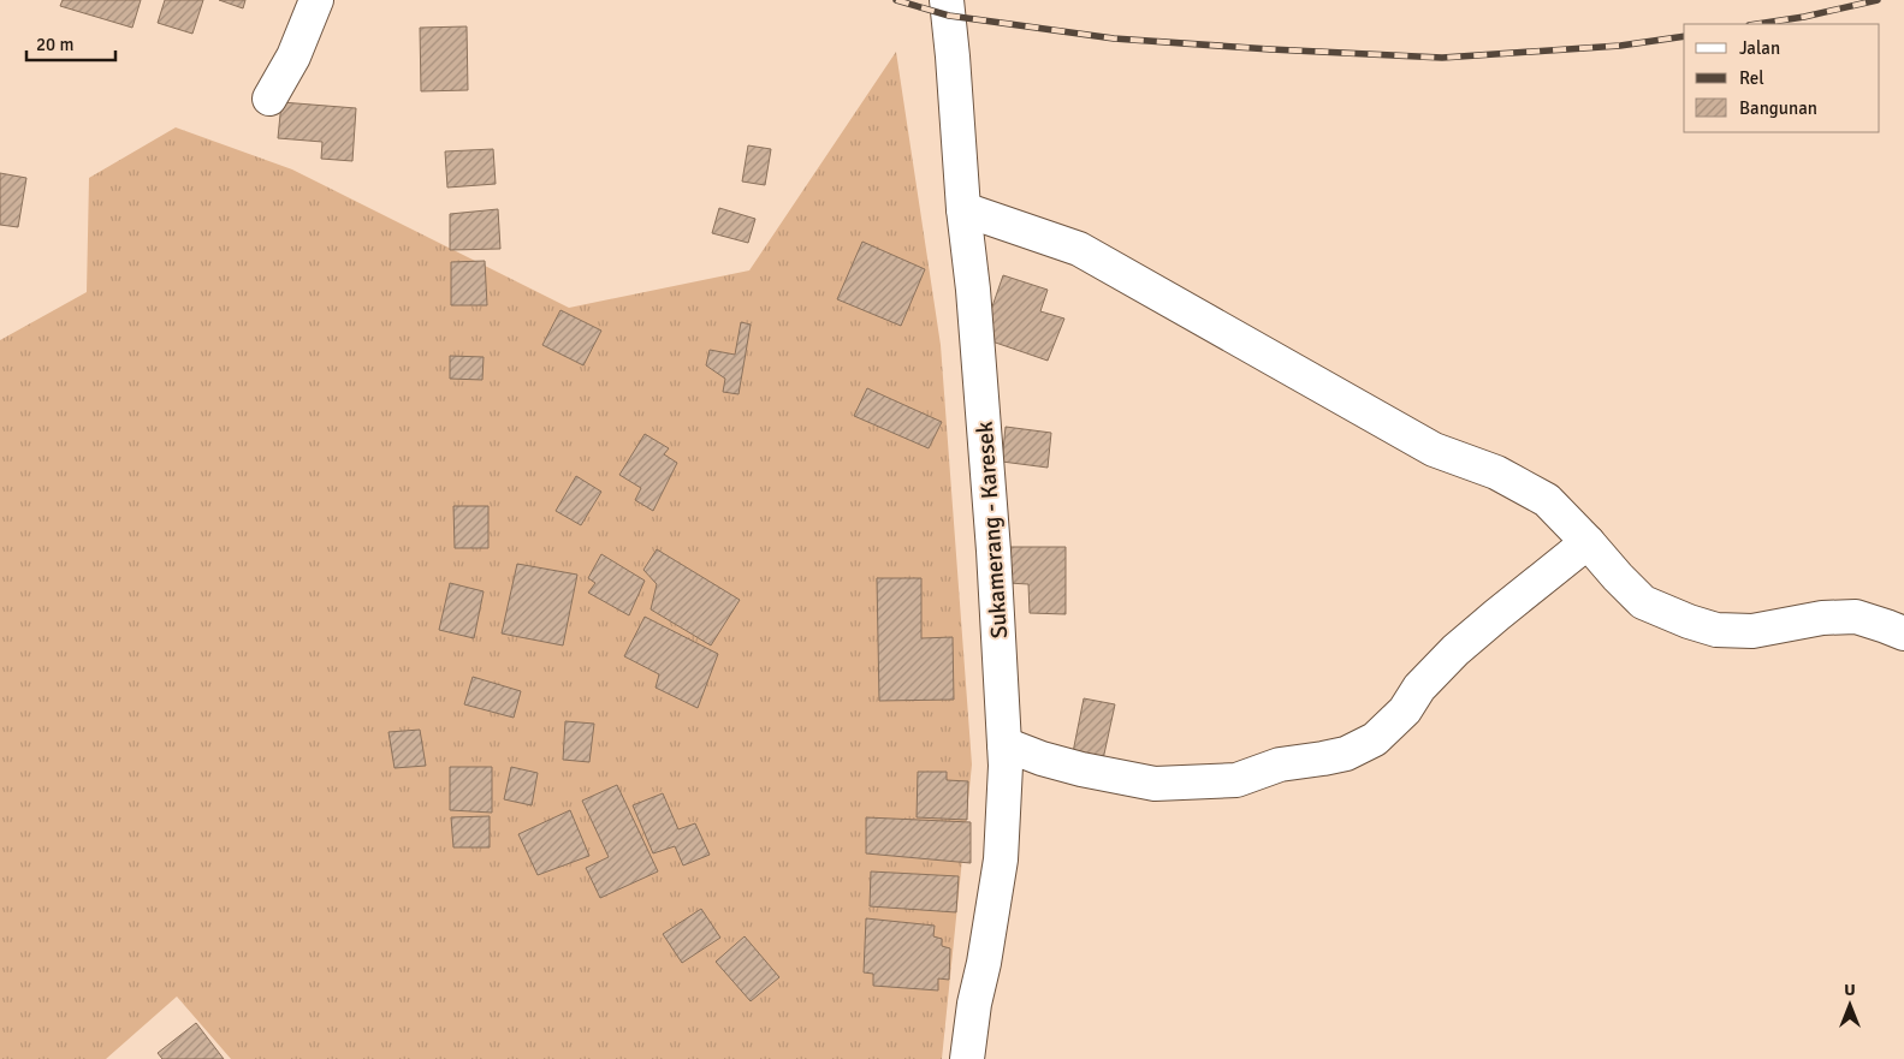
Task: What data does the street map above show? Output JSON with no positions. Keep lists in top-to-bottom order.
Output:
{
  "streets": {
    "street": ["Sukamerang - Karesek"]
  },
  "legend": ["Jalan", "Rel", "Bangunan"],
  "scale_bar": "20 m",
  "north": "top"
}
